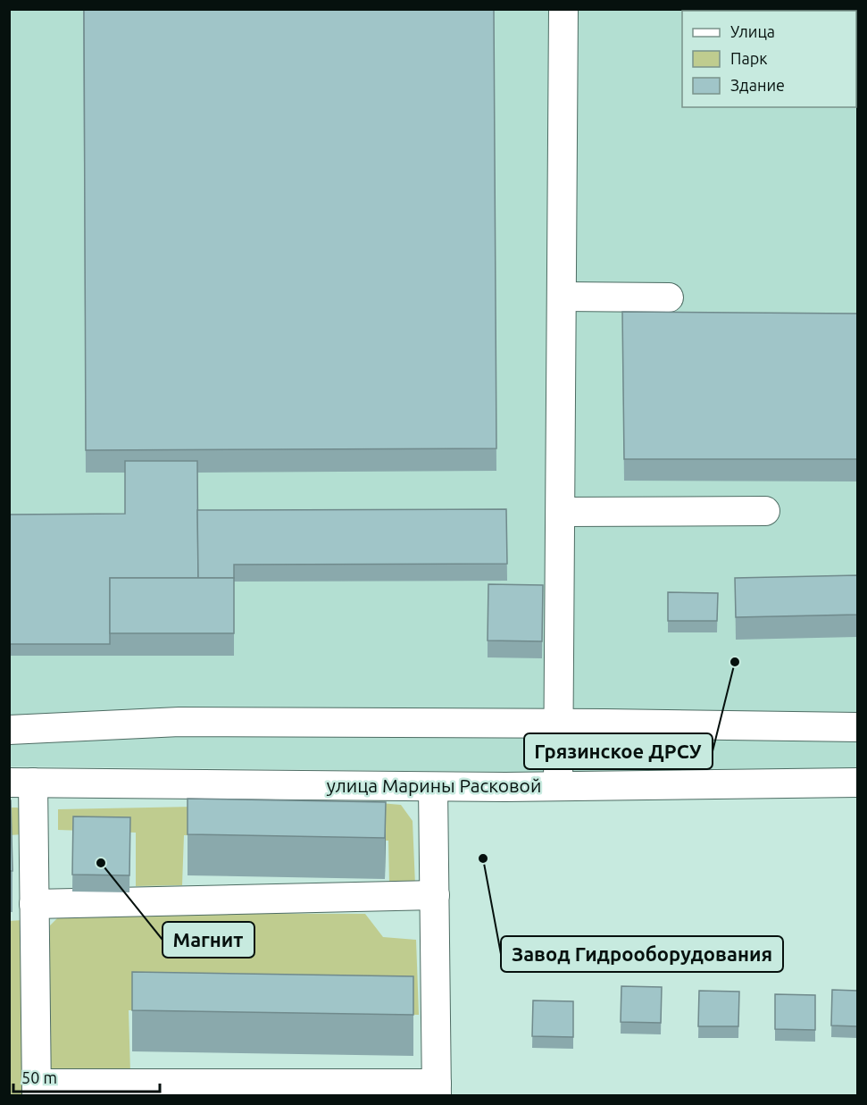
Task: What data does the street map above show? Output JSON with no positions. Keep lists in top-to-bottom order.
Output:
{
  "streets": {
    "street": ["улица Марины Расковой"]
  },
  "places": ["Грязинское ДРСУ", "Завод Гидрооборудования", "Магнит"],
  "legend": ["Улица", "Парк", "Здание"],
  "scale_bar": "50 m"
}
